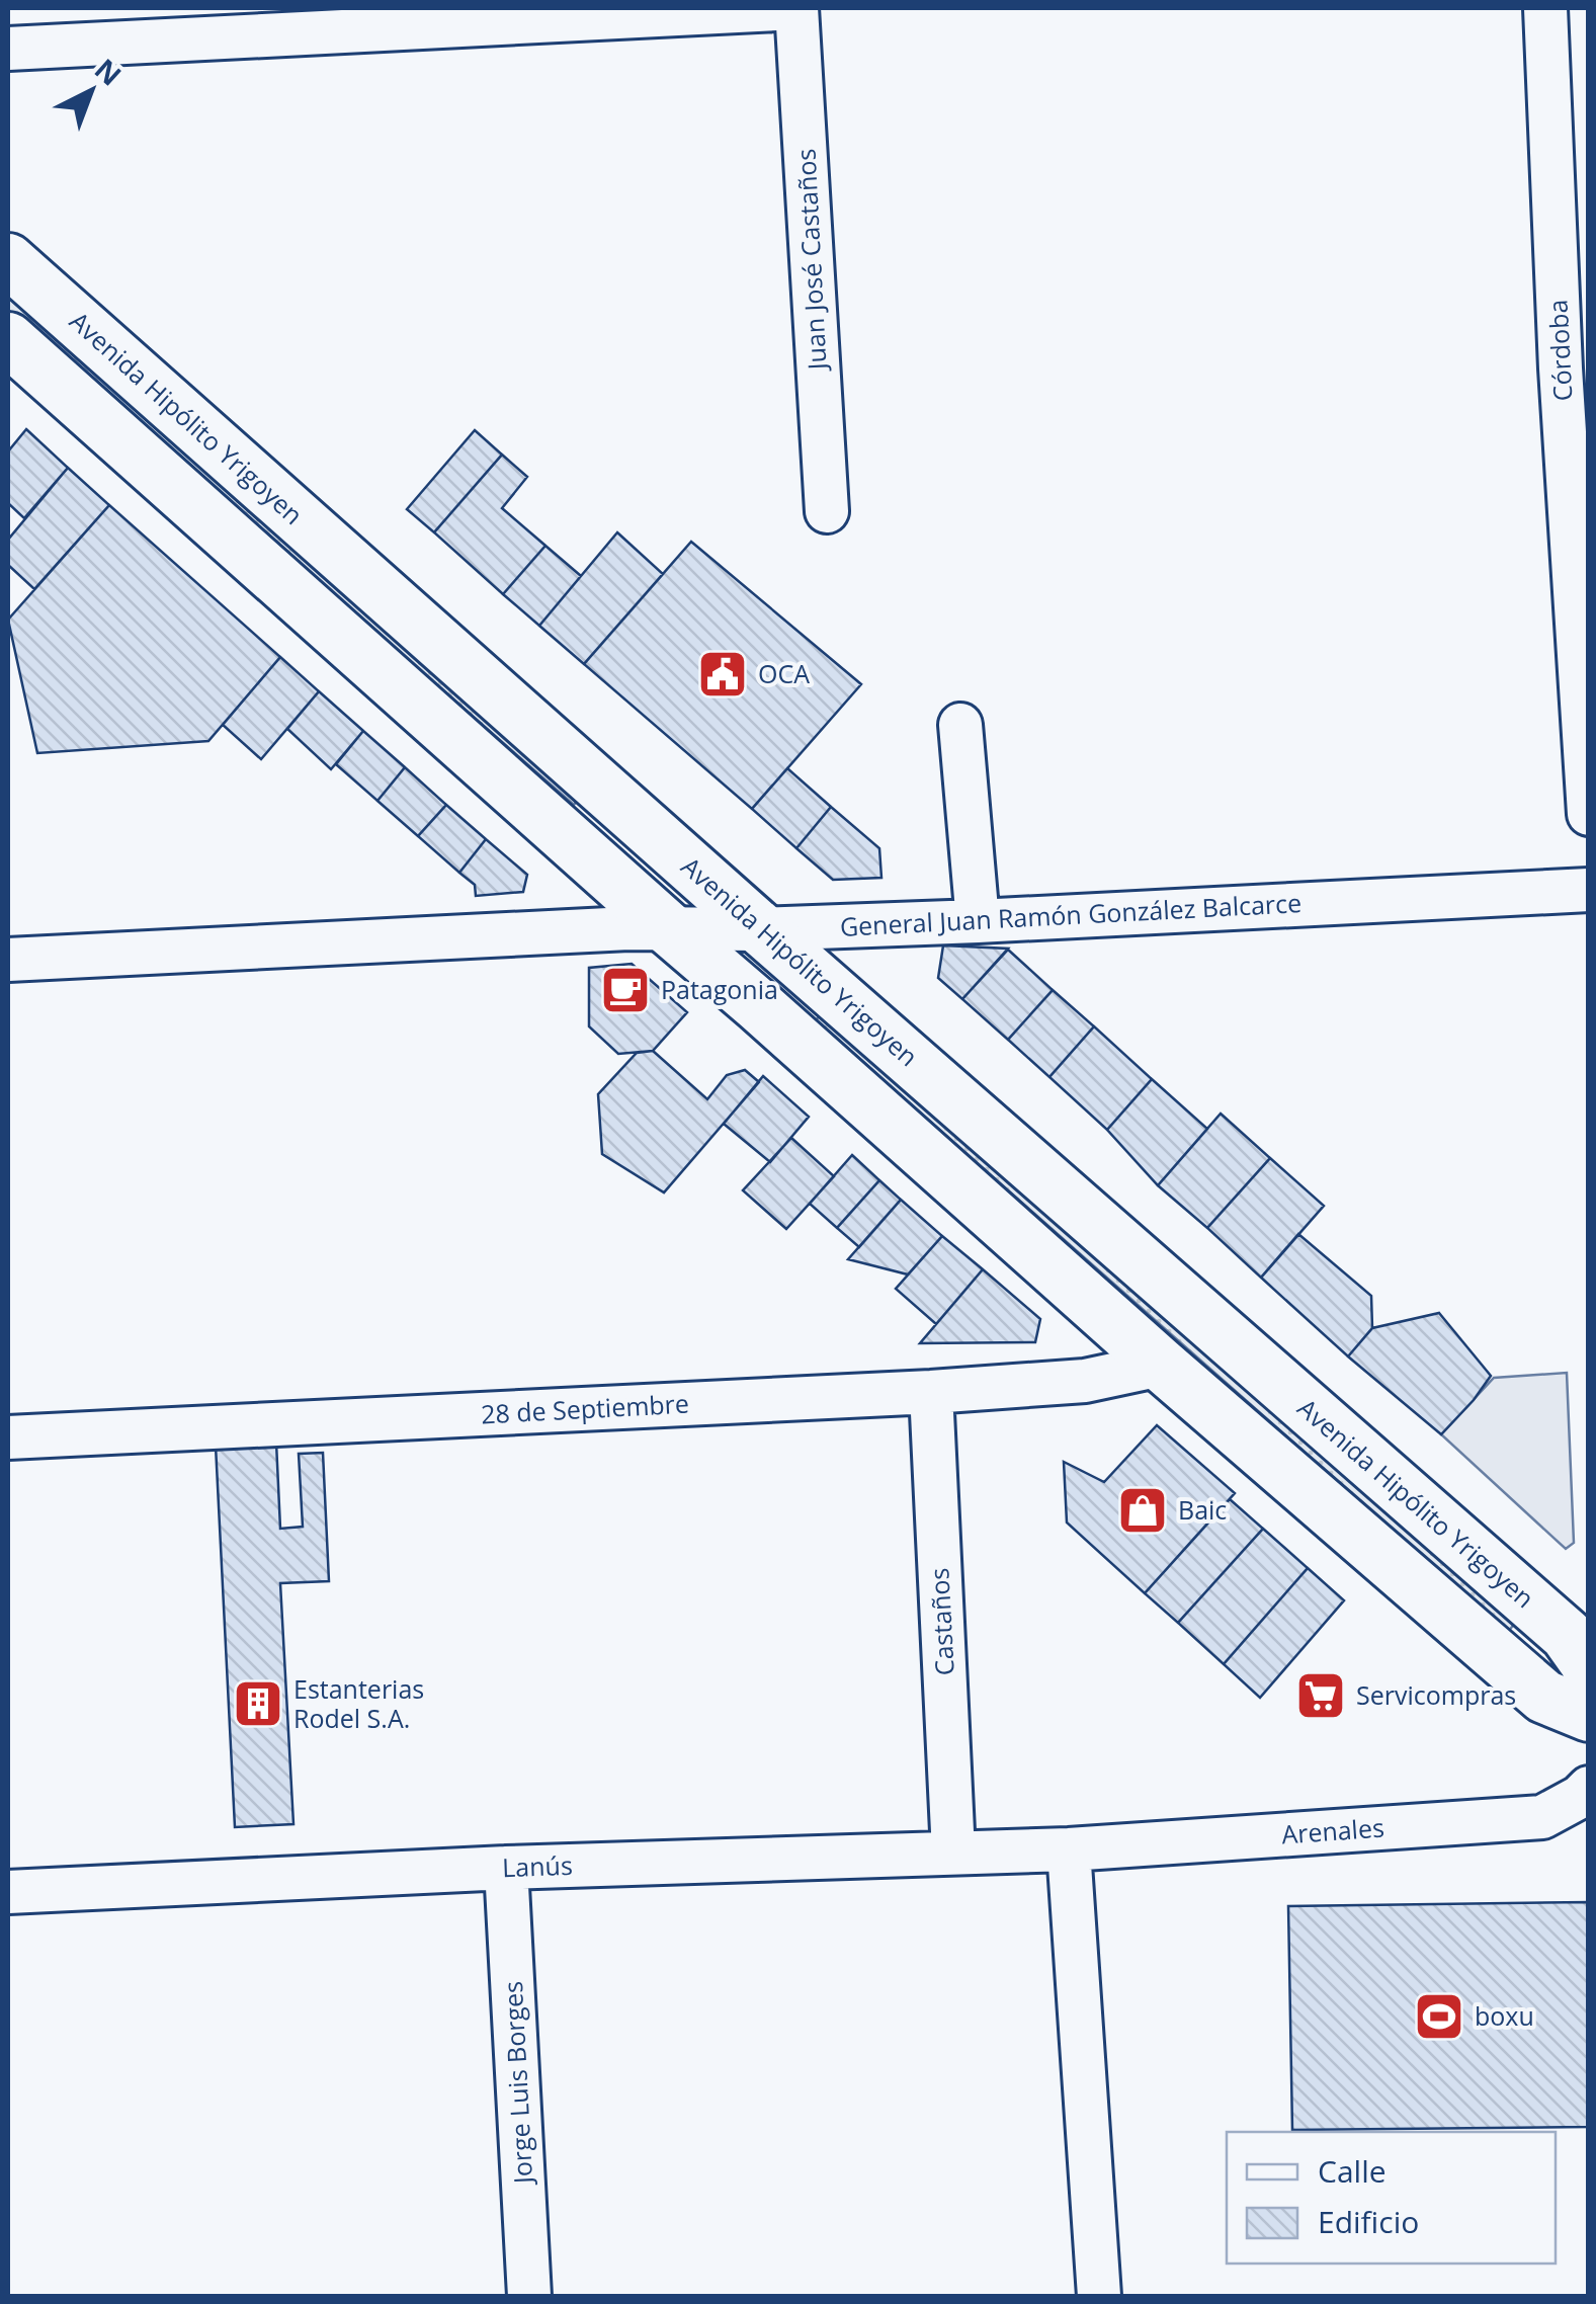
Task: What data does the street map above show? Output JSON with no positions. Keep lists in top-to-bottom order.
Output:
{
  "streets": {
    "main road": ["Avenida Hipólito Yrigoyen"],
    "street": [
      "Juan José Castaños",
      "Córdoba",
      "General Juan Ramón González Balcarce",
      "28 de Septiembre",
      "Castaños",
      "Arenales",
      "Lanús",
      "Jorge Luis Borges"
    ]
  },
  "crossings": [
    ["Avenida Hipólito Yrigoyen", "General Juan Ramón González Balcarce"],
    ["28 de Septiembre", "Castaños"],
    ["Castaños", "Lanús"],
    ["Arenales", "Lanús"],
    ["Lanús", "Jorge Luis Borges"]
  ],
  "places": {
    "public building": ["OCA"],
    "cafe": ["Patagonia"],
    "shop": ["Baic"],
    "supermarket": ["Servicompras"],
    "building": ["Estanterias Rodel S.A."],
    "sports": ["boxu"]
  },
  "legend": ["Calle", "Edificio"],
  "north": "top right"
}
